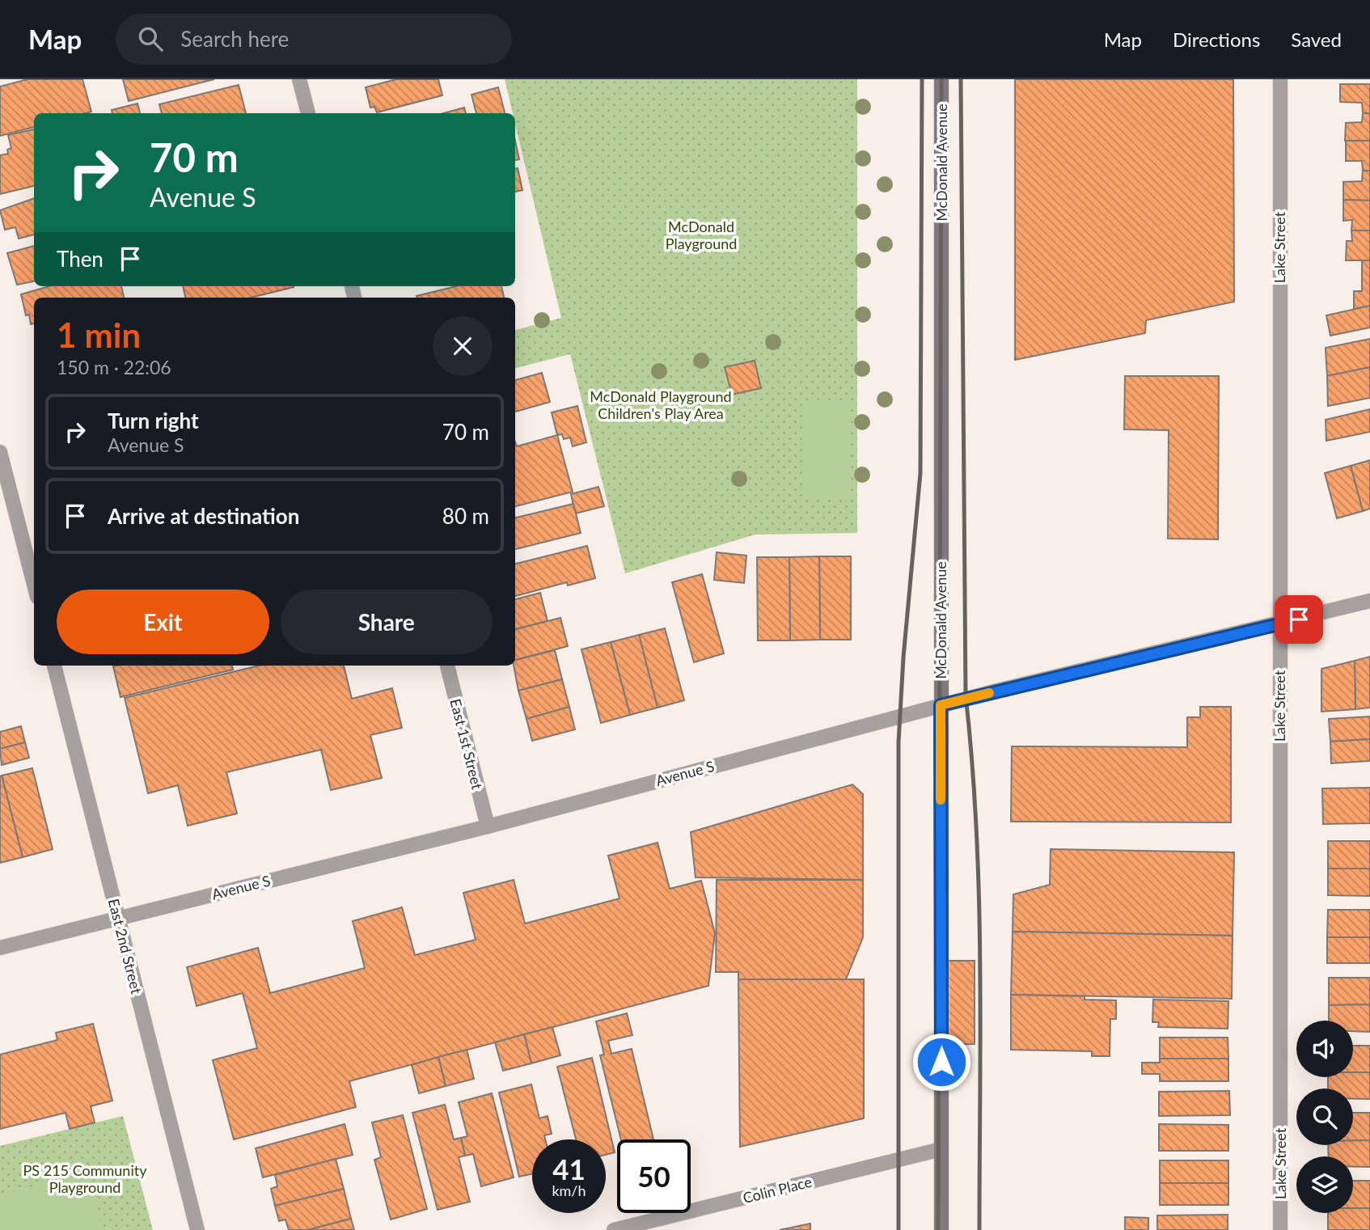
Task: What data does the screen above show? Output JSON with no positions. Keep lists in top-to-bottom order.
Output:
{
  "streets": {
    "main road": ["McDonald Avenue"],
    "street": [
      "Lake Street",
      "East 1st Street",
      "Avenue S",
      "East 2nd Street",
      "Colin Place"
    ]
  },
  "crossings": [
    ["McDonald Avenue", "Avenue S"],
    ["McDonald Avenue", "Colin Place"],
    ["Lake Street", "Avenue S"],
    ["East 1st Street", "Avenue S"],
    ["Avenue S", "East 2nd Street"]
  ],
  "parks": ["McDonald Playground", "McDonald Playground Children's Play Area", "PS 215 Community Playground"],
  "page": {
    "header": "Map",
    "search": "Search here",
    "nav": ["Map", "Directions", "Saved"],
    "turn": ["70 m", "Avenue S"],
    "then": "Then",
    "heading": ["1 min", "150 m · 22:06"],
    "list": [
      {
        "name": "Turn right",
        "note": "Avenue S",
        "value": "70 m"
      },
      {
        "name": "Arrive at destination",
        "value": "80 m"
      }
    ],
    "buttons": ["Exit", "Share"],
    "speed": "41 km/h",
    "limit": "50"
  }
}
